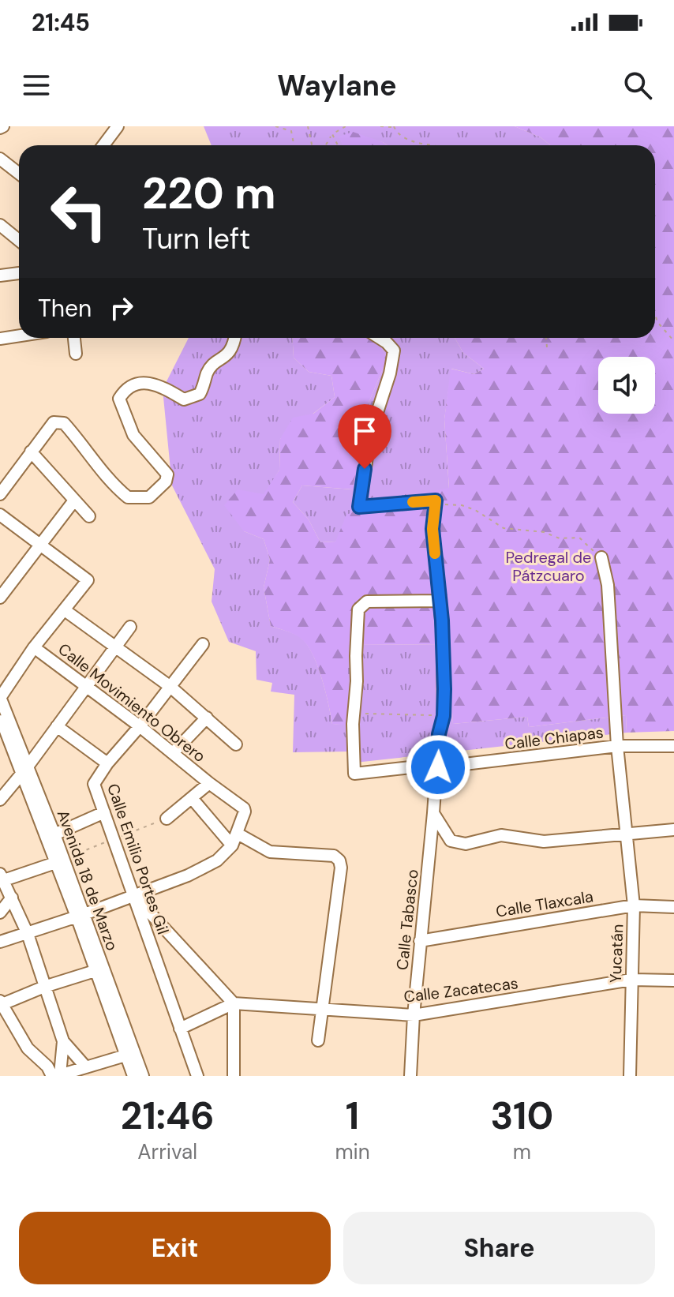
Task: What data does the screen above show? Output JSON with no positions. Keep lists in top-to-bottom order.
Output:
{
  "streets": {
    "street": [
      "Calle Movimiento Obrero",
      "Calle Chiapas",
      "Calle Emilio Portes Gil",
      "Avenida 18 de Marzo",
      "Calle Tlaxcala",
      "Calle Tabasco",
      "Yucatán",
      "Calle Zacatecas"
    ]
  },
  "crossings": [
    ["Calle Movimiento Obrero", "Calle Emilio Portes Gil"],
    ["Calle Chiapas", "Calle Tabasco"],
    ["Calle Chiapas", "Yucatán"],
    ["Calle Emilio Portes Gil", "Calle Zacatecas"],
    ["Calle Tlaxcala", "Calle Tabasco"],
    ["Calle Tlaxcala", "Yucatán"],
    ["Calle Tabasco", "Calle Zacatecas"],
    ["Yucatán", "Calle Zacatecas"]
  ],
  "parks": ["Pedregal de Pátzcuaro"],
  "page": {
    "status": "21:45",
    "header": "Waylane",
    "turn": ["220 m", "Turn left"],
    "then": "Then",
    "eta": [
      "21:46",
      "Arrival",
      "1",
      "min",
      "310",
      "m"
    ],
    "buttons": ["Exit", "Share"]
  }
}
